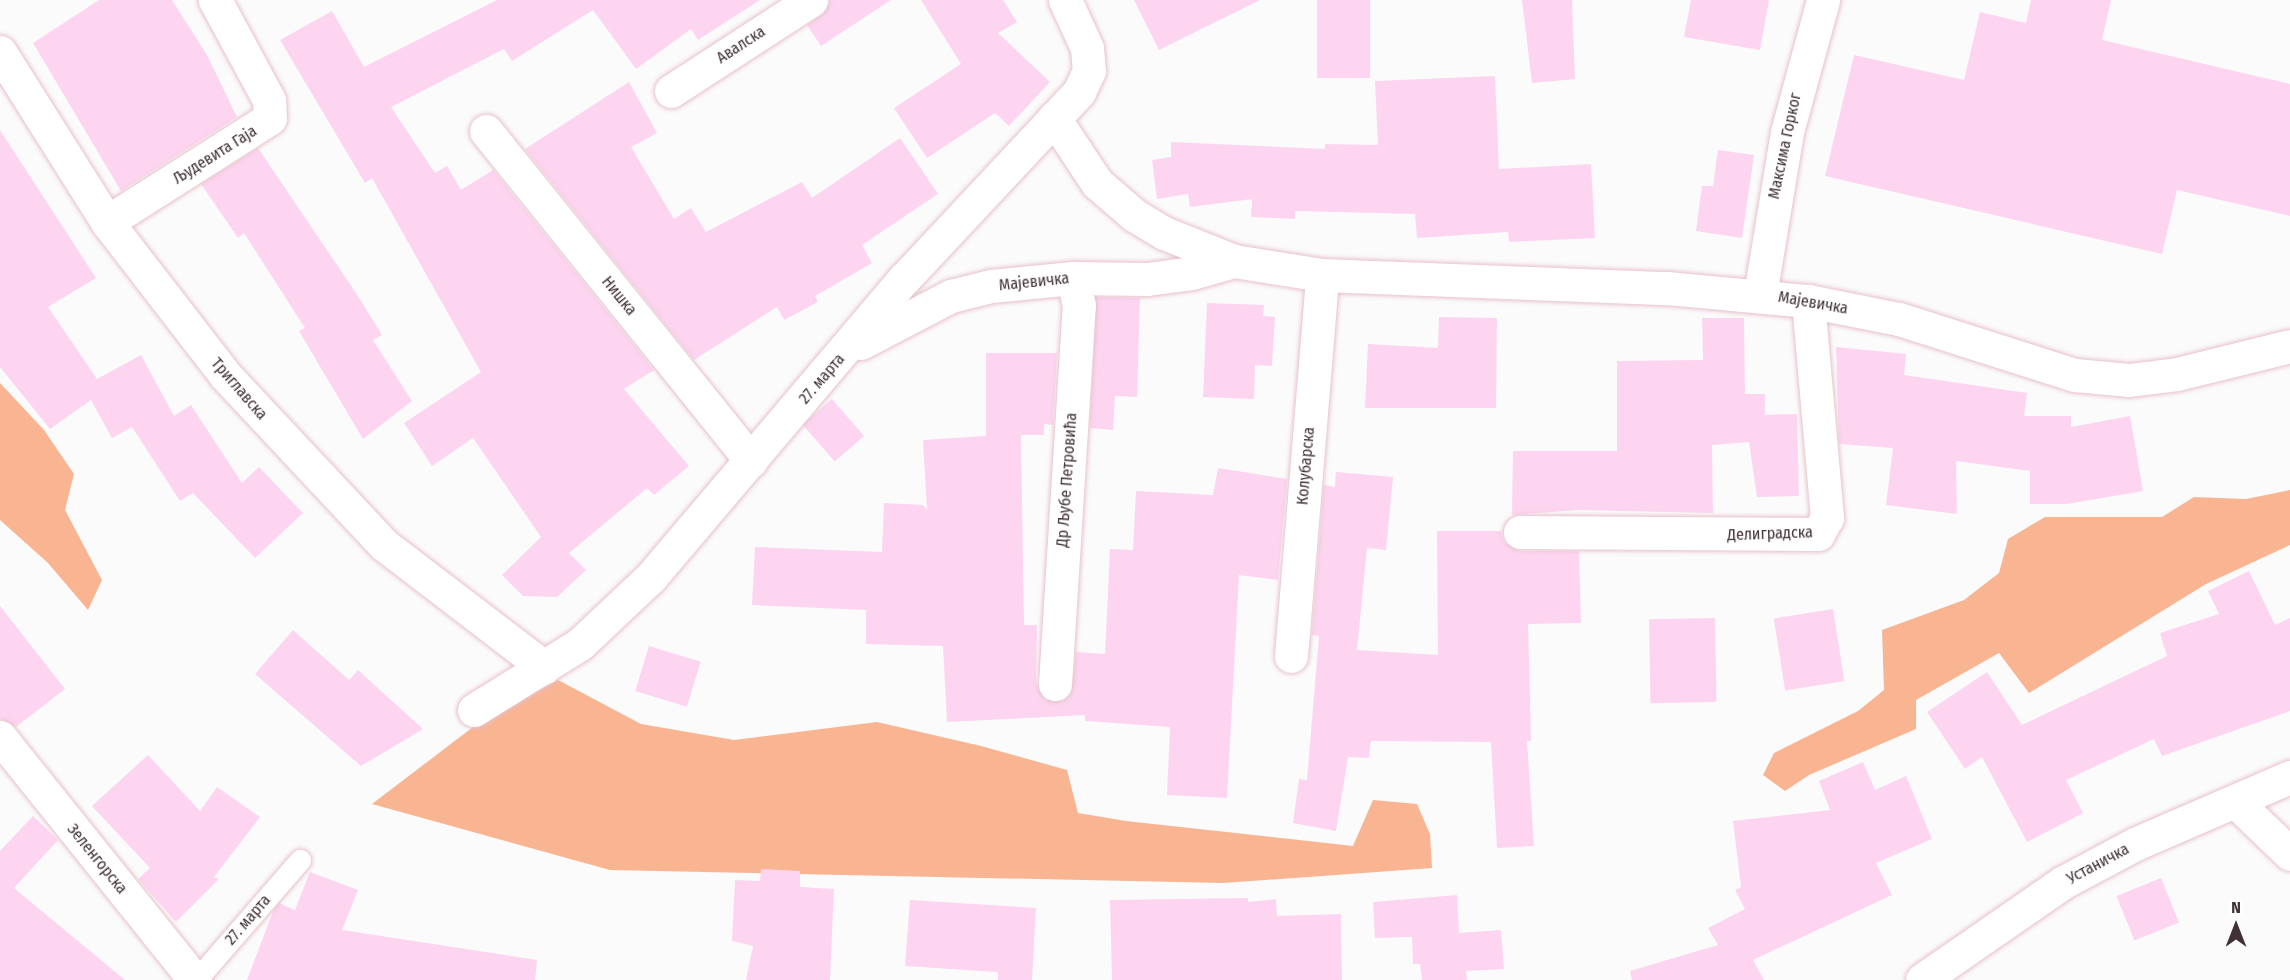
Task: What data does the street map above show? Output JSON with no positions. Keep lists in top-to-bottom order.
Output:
{
  "streets": {
    "street": [
      "Авалска",
      "Максима Горког",
      "Људевита Гаја",
      "Мајевичка",
      "Нишка",
      "27. марта",
      "Триглавска",
      "Колубарска",
      "Др Љубе Петровића",
      "Делиградска",
      "Зеленгорска",
      "Устаничка"
    ]
  },
  "crossings": [
    ["Максима Горког", "Мајевичка"],
    ["Људевита Гаја", "Триглавска"],
    ["Мајевичка", "27. марта"],
    ["Мајевичка", "Колубарска"],
    ["Мајевичка", "Др Љубе Петровића"],
    ["Мајевичка", "Делиградска"],
    ["Нишка", "27. марта"],
    ["27. марта", "Триглавска"],
    ["27. марта", "Зеленгорска"]
  ],
  "north": "top"
}
